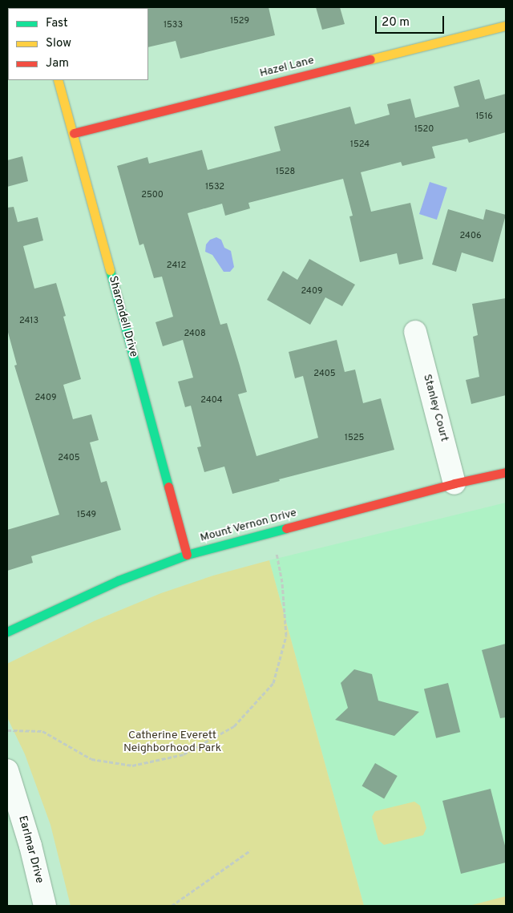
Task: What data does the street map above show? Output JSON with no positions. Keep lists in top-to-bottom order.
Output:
{
  "streets": {
    "street": [
      "Hazel Lane",
      "Sharondell Drive",
      "Stanley Court",
      "Mount Vernon Drive",
      "Earlmar Drive"
    ]
  },
  "crossings": [
    ["Hazel Lane", "Sharondell Drive"],
    ["Sharondell Drive", "Mount Vernon Drive"],
    ["Stanley Court", "Mount Vernon Drive"]
  ],
  "parks": ["Catherine Everett Neighborhood Park"],
  "house_numbers": [
    "1529",
    "1533",
    "1516",
    "1520",
    "1524",
    "1528",
    "1532",
    "2500",
    "2406",
    "2412",
    "2409",
    "2413",
    "2408",
    "2405",
    "2409",
    "2404",
    "1525",
    "2405",
    "1549"
  ],
  "legend": ["Fast", "Slow", "Jam"],
  "scale_bar": "20 m"
}
